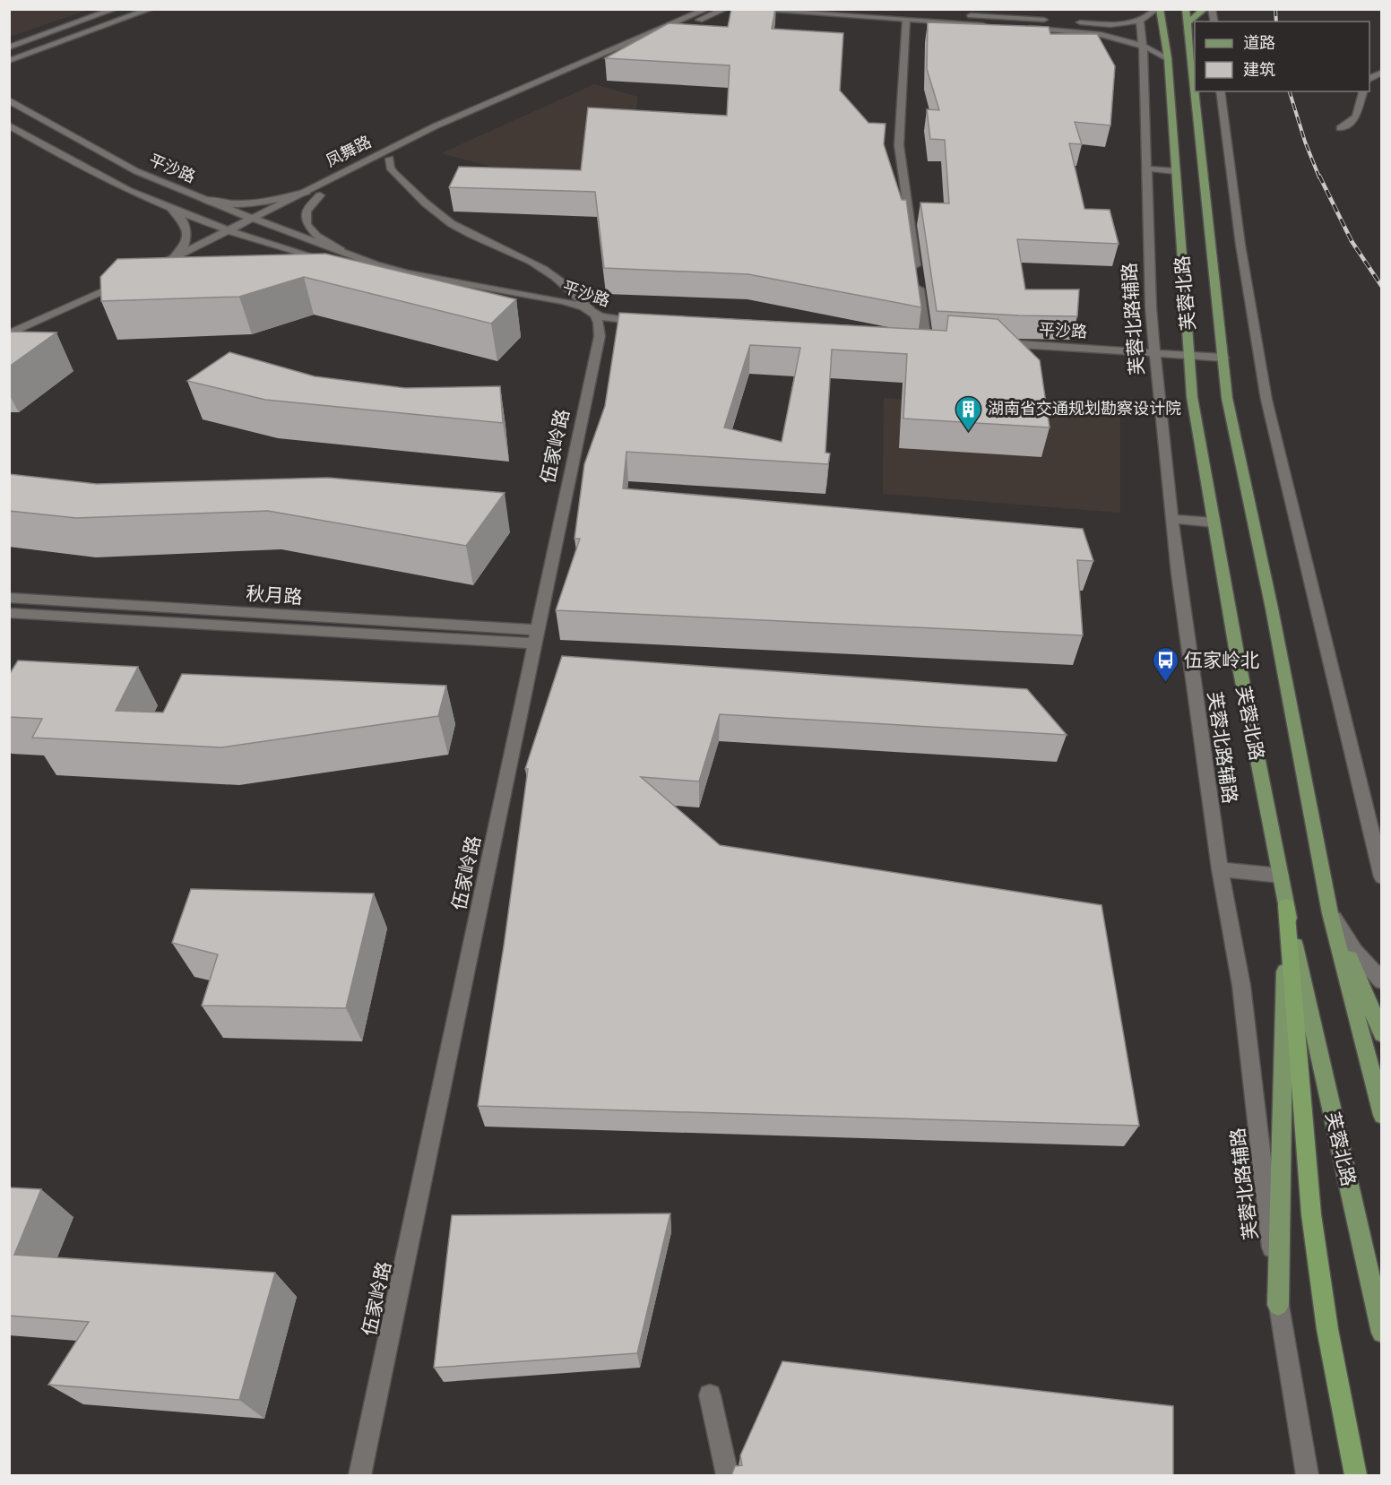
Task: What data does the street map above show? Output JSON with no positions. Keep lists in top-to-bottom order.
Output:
{
  "streets": {
    "main road": ["芙蓉北路"],
    "street": [
      "凤舞路",
      "平沙路",
      "芙蓉北路辅路",
      "伍家岭路",
      "秋月路"
    ]
  },
  "crossings": [
    ["凤舞路", "平沙路"],
    ["平沙路", "芙蓉北路"],
    ["平沙路", "芙蓉北路辅路"],
    ["平沙路", "伍家岭路"],
    ["伍家岭路", "秋月路"]
  ],
  "places": {
    "building": ["湖南省交通规划勘察设计院"],
    "bus stop": ["伍家岭北"]
  },
  "legend": ["道路", "建筑"]
}
